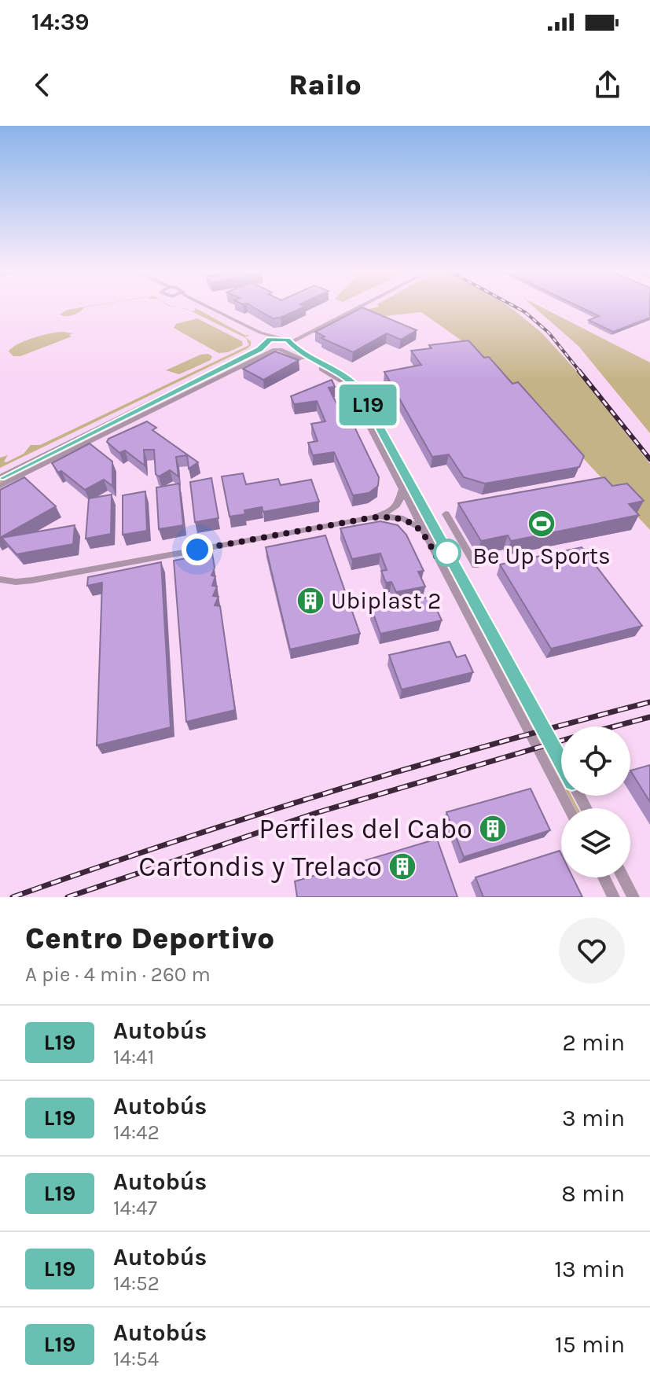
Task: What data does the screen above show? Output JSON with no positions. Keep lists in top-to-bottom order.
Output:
{
  "places": {
    "sports": ["Be Up Sports"],
    "building": ["Ubiplast 2", "Perfiles del Cabo", "Cartondis y Trelaco"]
  },
  "lines": ["bus line L19"],
  "page": {
    "status": "14:39",
    "header": "Railo",
    "on_map": "L19",
    "heading": ["Centro Deportivo", "A pie · 4 min · 260 m"],
    "list": [
      {
        "mark": "L19",
        "name": "Autobús",
        "note": "14:41",
        "value": "2 min"
      },
      {
        "mark": "L19",
        "name": "Autobús",
        "note": "14:42",
        "value": "3 min"
      },
      {
        "mark": "L19",
        "name": "Autobús",
        "note": "14:47",
        "value": "8 min"
      },
      {
        "mark": "L19",
        "name": "Autobús",
        "note": "14:52",
        "value": "13 min"
      },
      {
        "mark": "L19",
        "name": "Autobús",
        "note": "14:54",
        "value": "15 min"
      }
    ]
  }
}
